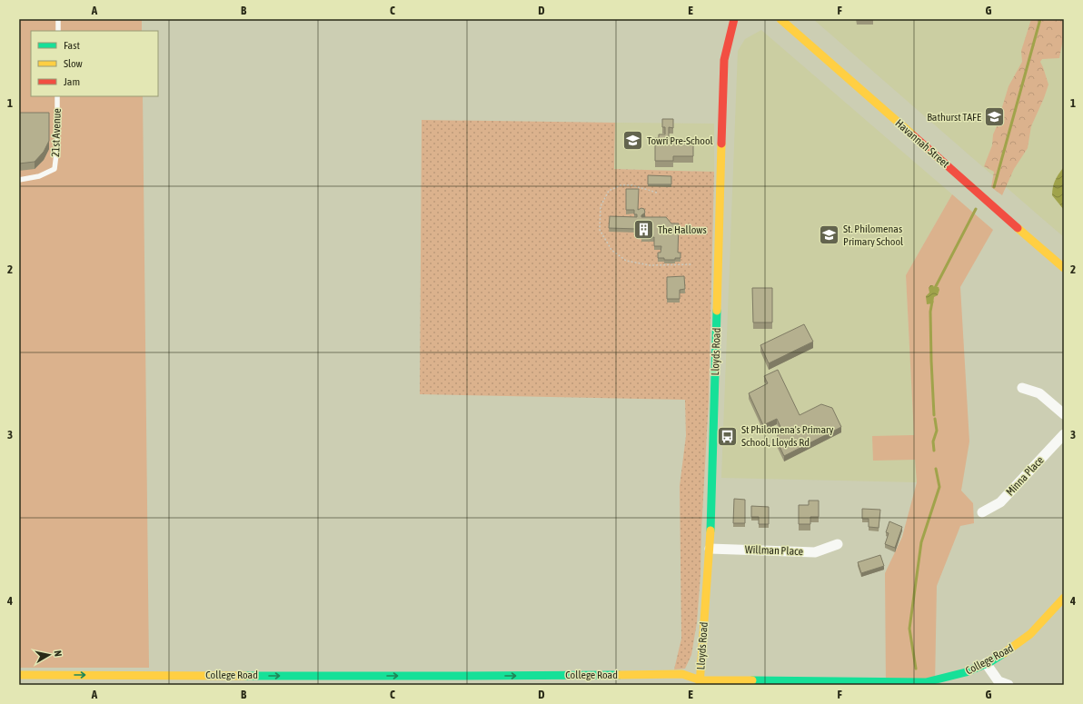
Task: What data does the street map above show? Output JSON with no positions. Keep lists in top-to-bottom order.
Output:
{
  "streets": {
    "street": [
      "Havannah Street",
      "Lloyds Road",
      "Minna Place",
      "Willman Place",
      "College Road"
    ],
    "lane": ["21st Avenue"]
  },
  "crossings": [
    ["Lloyds Road", "Willman Place"],
    ["Lloyds Road", "College Road"]
  ],
  "one_way": ["College Road"],
  "places": {
    "school or university": ["Bathurst TAFE", "Towri Pre-School", "St. Philomenas Primary School"],
    "building": ["The Hallows"],
    "bus stop": ["St Philomena's Primary School, Lloyds Rd"]
  },
  "legend": ["Fast", "Slow", "Jam"],
  "north": "right",
  "grid": {
    "columns": [
      "A",
      "B",
      "C",
      "D",
      "E",
      "F",
      "G"
    ],
    "rows": [
      "1",
      "2",
      "3",
      "4"
    ]
  }
}
